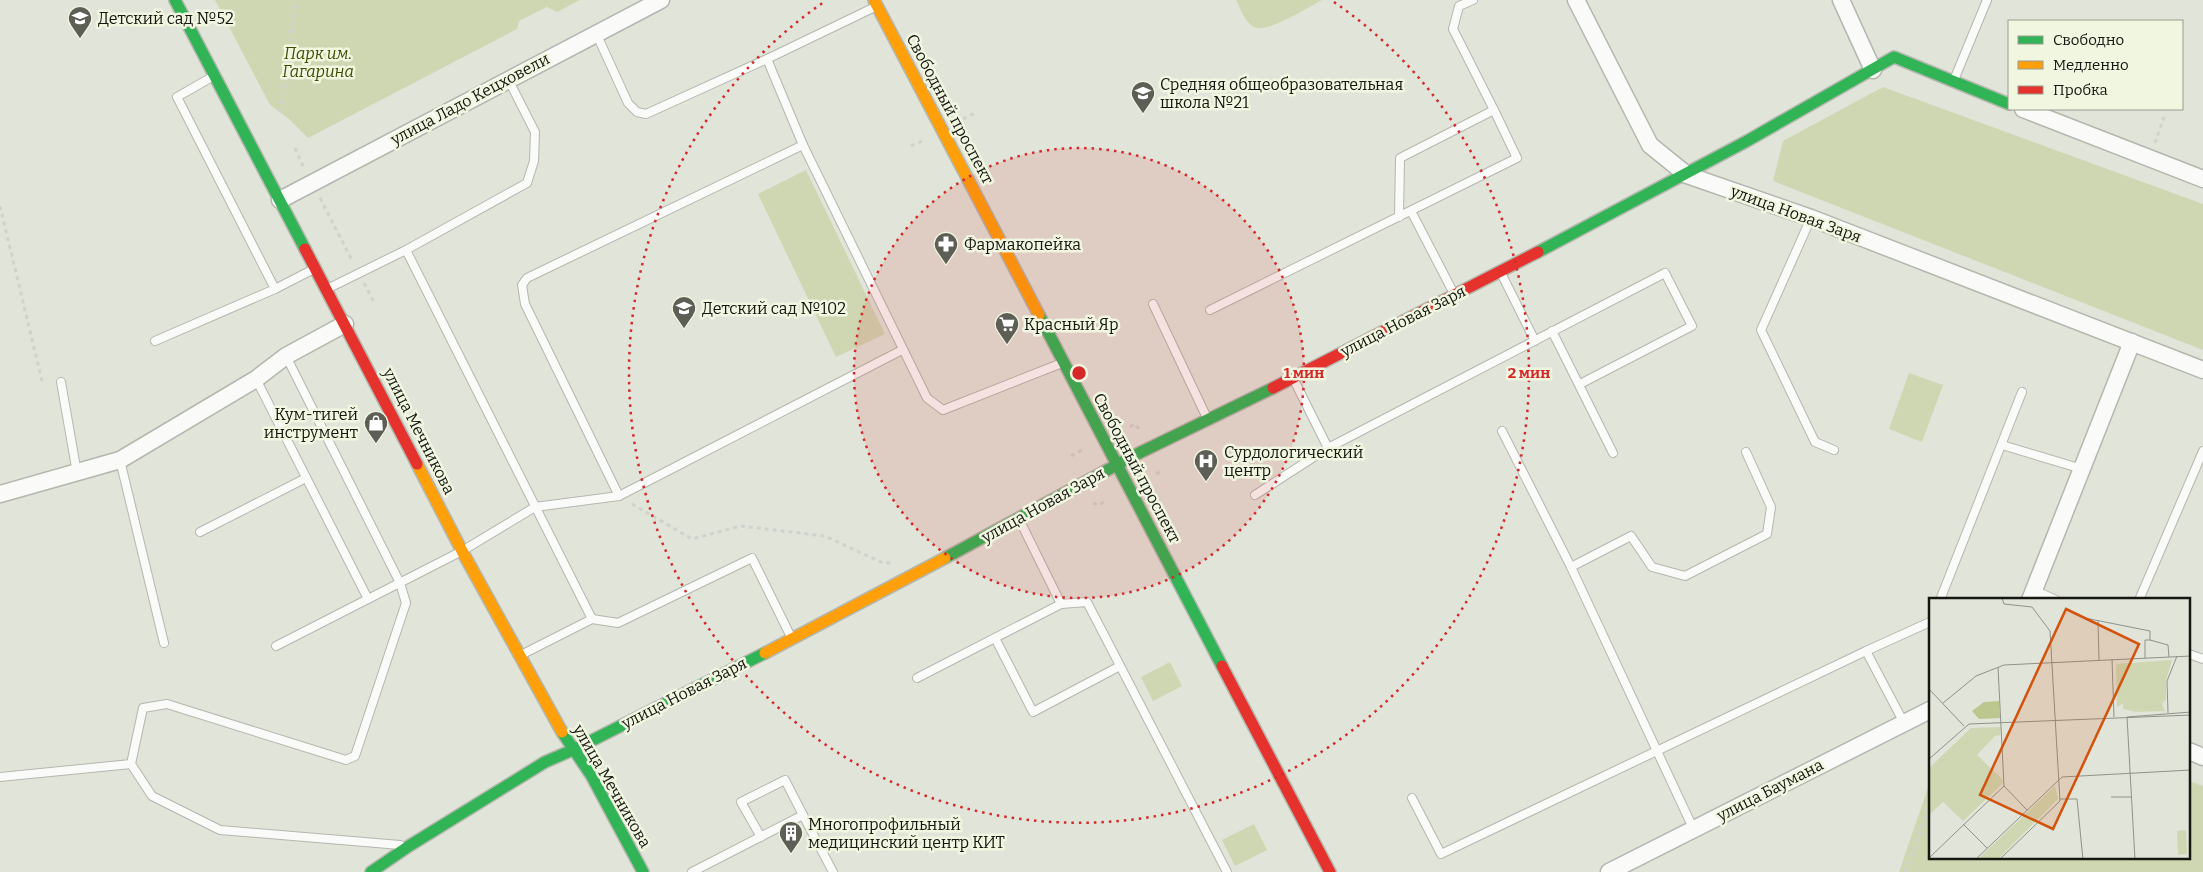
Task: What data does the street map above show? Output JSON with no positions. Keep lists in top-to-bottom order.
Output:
{
  "streets": {
    "street": [
      "улица Ладо Кецховели",
      "Свободный проспект",
      "улица Новая Заря",
      "улица Мечникова",
      "улица Баумана"
    ]
  },
  "crossings": [
    ["улица Ладо Кецховели", "улица Мечникова"],
    ["Свободный проспект", "улица Новая Заря"],
    ["улица Новая Заря", "улица Мечникова"]
  ],
  "parks": ["Парк им. Гагарина"],
  "places": {
    "school or university": ["Детский сад №52", "Средняя общеобразовательная школа №21", "Детский сад №102"],
    "pharmacy": ["Фармакопейка"],
    "supermarket": ["Красный Яр"],
    "shop": ["Кум-тигей инструмент"],
    "hospital": ["Сурдологический центр"],
    "building": ["Многопрофильный медицинский центр КИТ"]
  },
  "legend": ["Свободно", "Медленно", "Пробка"],
  "rings": ["1 мин", "2 мин"]
}
